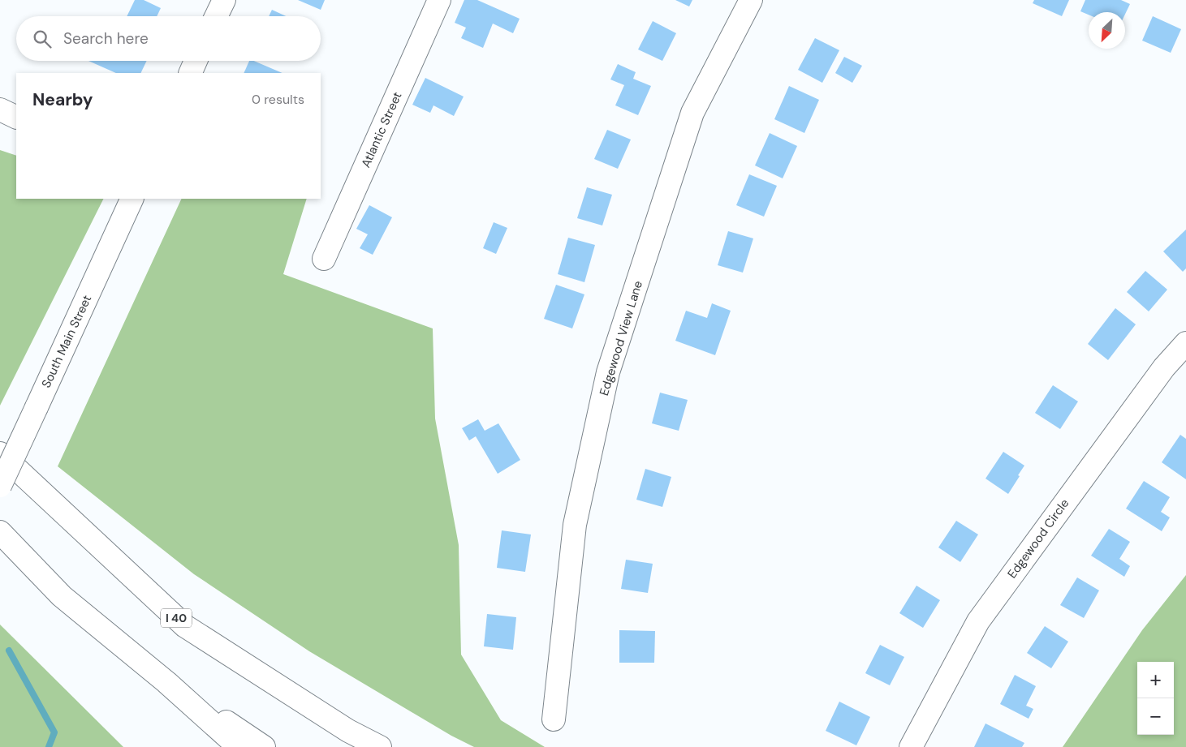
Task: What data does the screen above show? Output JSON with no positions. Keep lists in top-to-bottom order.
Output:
{
  "streets": {
    "main road": [
      "Atlantic Street",
      "Edgewood View Lane",
      "South Main Street",
      "Edgewood Circle",
      "I 40"
    ]
  },
  "north": "bottom left",
  "page": {
    "search": "Search here",
    "heading": ["Nearby", "0 results"],
    "map_buttons": ["+", "−"]
  }
}
